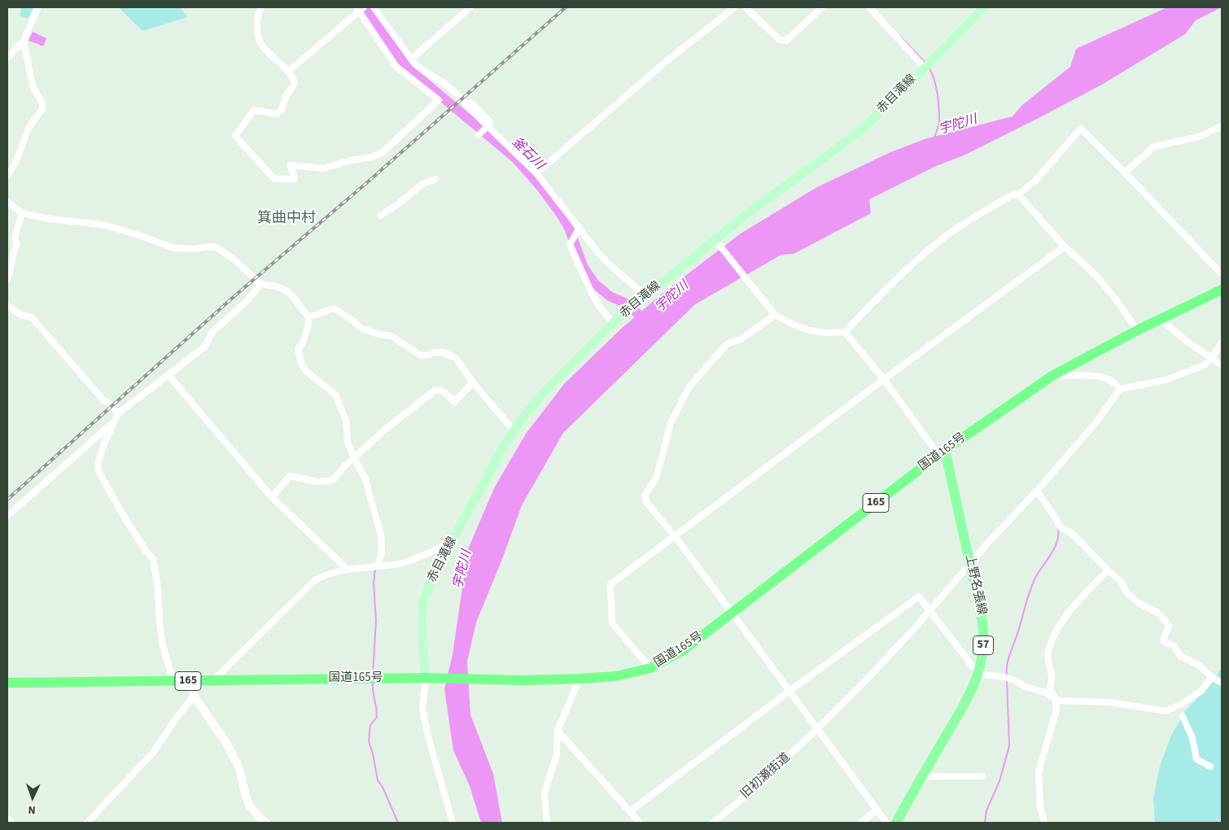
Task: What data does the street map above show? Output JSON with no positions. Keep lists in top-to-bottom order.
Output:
{
  "streets": {
    "highway": ["国道165号", "165"],
    "main road": ["赤目滝線", "上野名張線", "57"],
    "street": ["旧初瀬街道"]
  },
  "crossings": [
    ["赤目滝線", "国道165号"],
    ["国道165号", "上野名張線"],
    ["上野名張線", "旧初瀬街道"]
  ],
  "districts": ["箕曲中村"],
  "water": ["宇陀川", "釜石川"],
  "north": "bottom"
}
